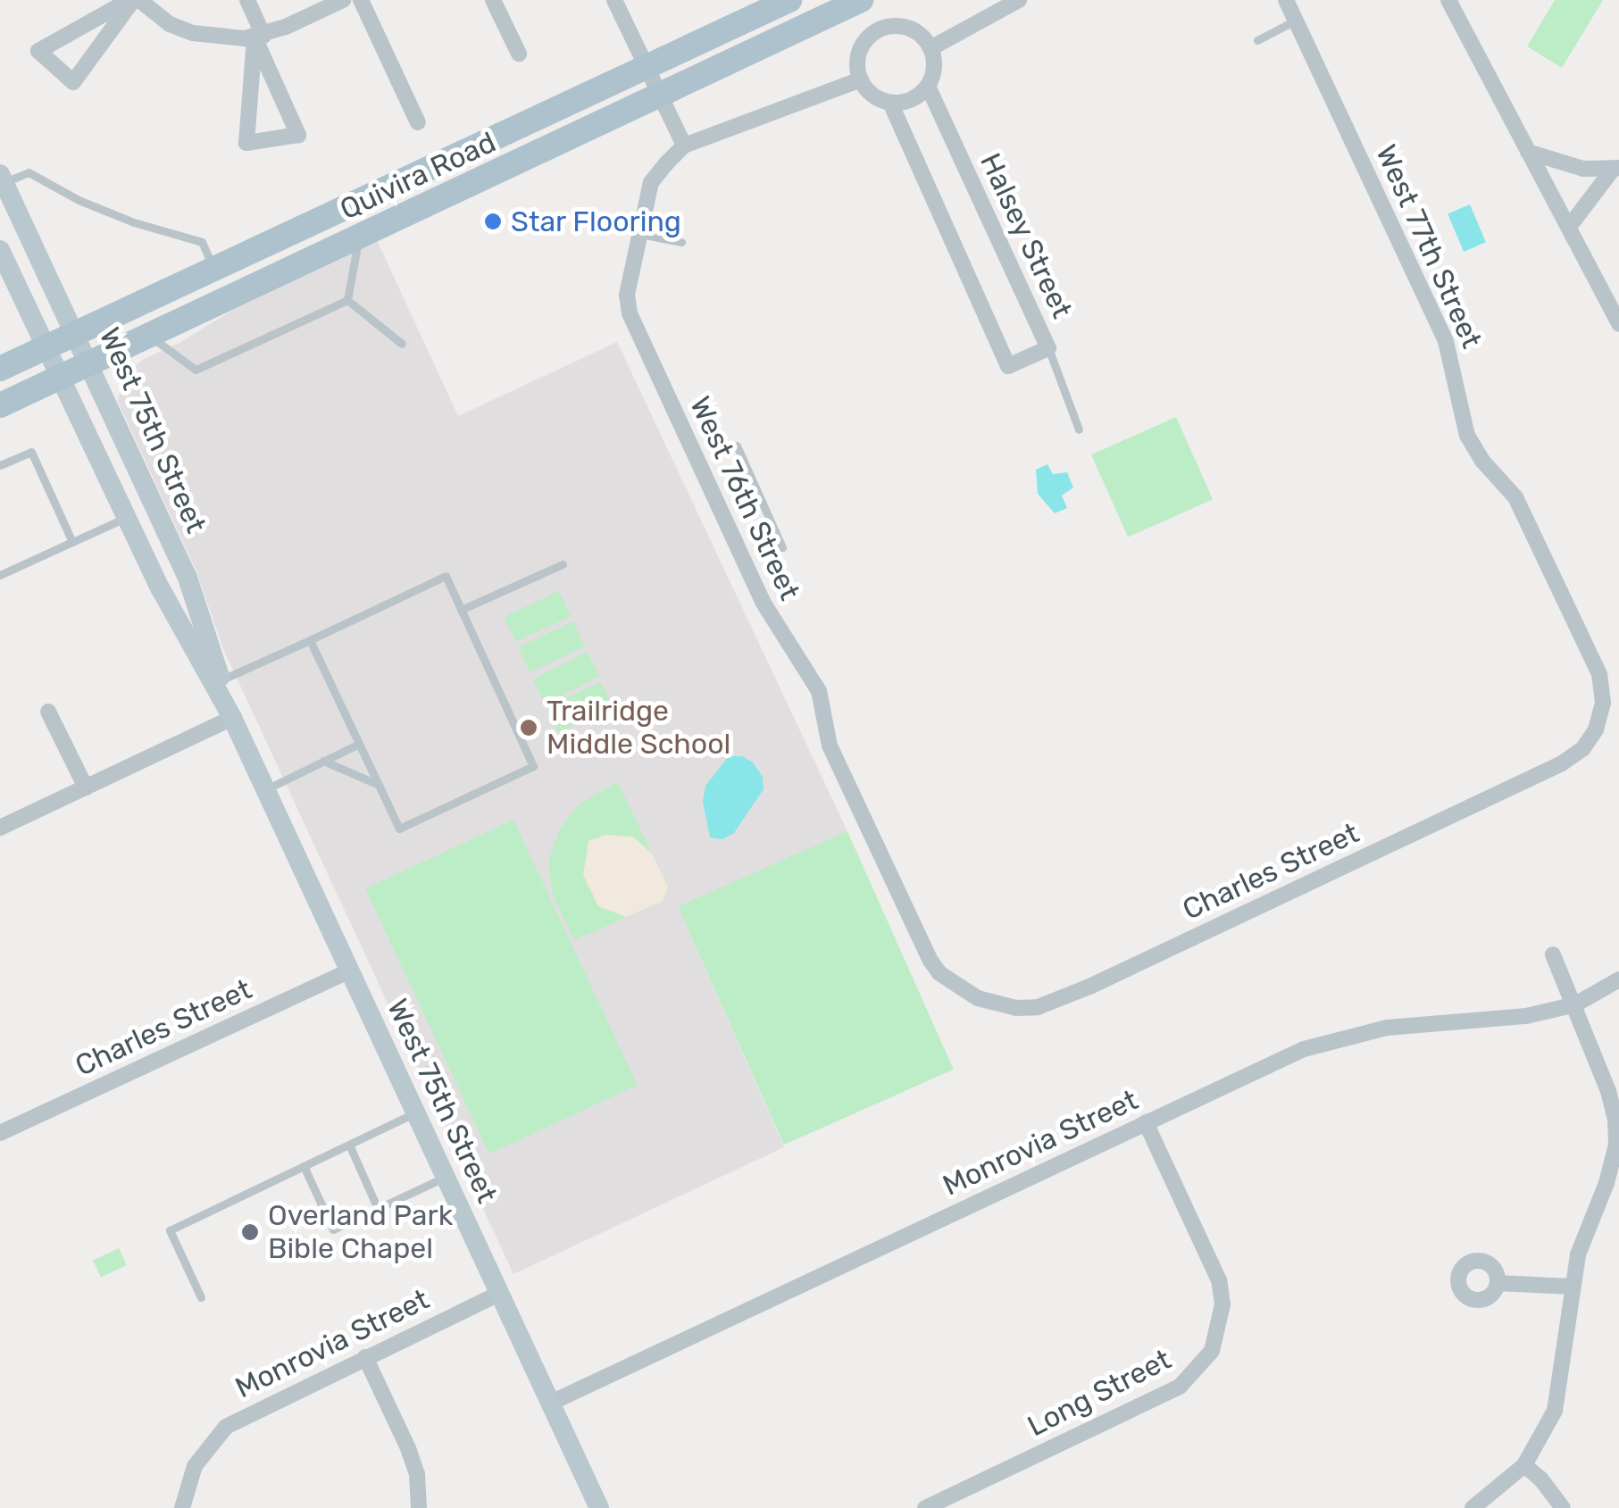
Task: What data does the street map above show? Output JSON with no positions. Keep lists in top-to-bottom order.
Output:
{
  "streets": {
    "main road": ["Quivira Road", "West 75th Street"],
    "street": [
      "Halsey Street",
      "West 77th Street",
      "West 76th Street",
      "Charles Street",
      "Monrovia Street",
      "Long Street"
    ]
  },
  "crossings": [
    ["Quivira Road", "West 75th Street"],
    ["West 77th Street", "Charles Street"],
    ["West 75th Street", "Charles Street"],
    ["West 75th Street", "Monrovia Street"],
    ["West 76th Street", "Charles Street"],
    ["Monrovia Street", "Long Street"]
  ],
  "places": ["Star Flooring", "Trailridge Middle School", "Overland Park Bible Chapel"]
}
